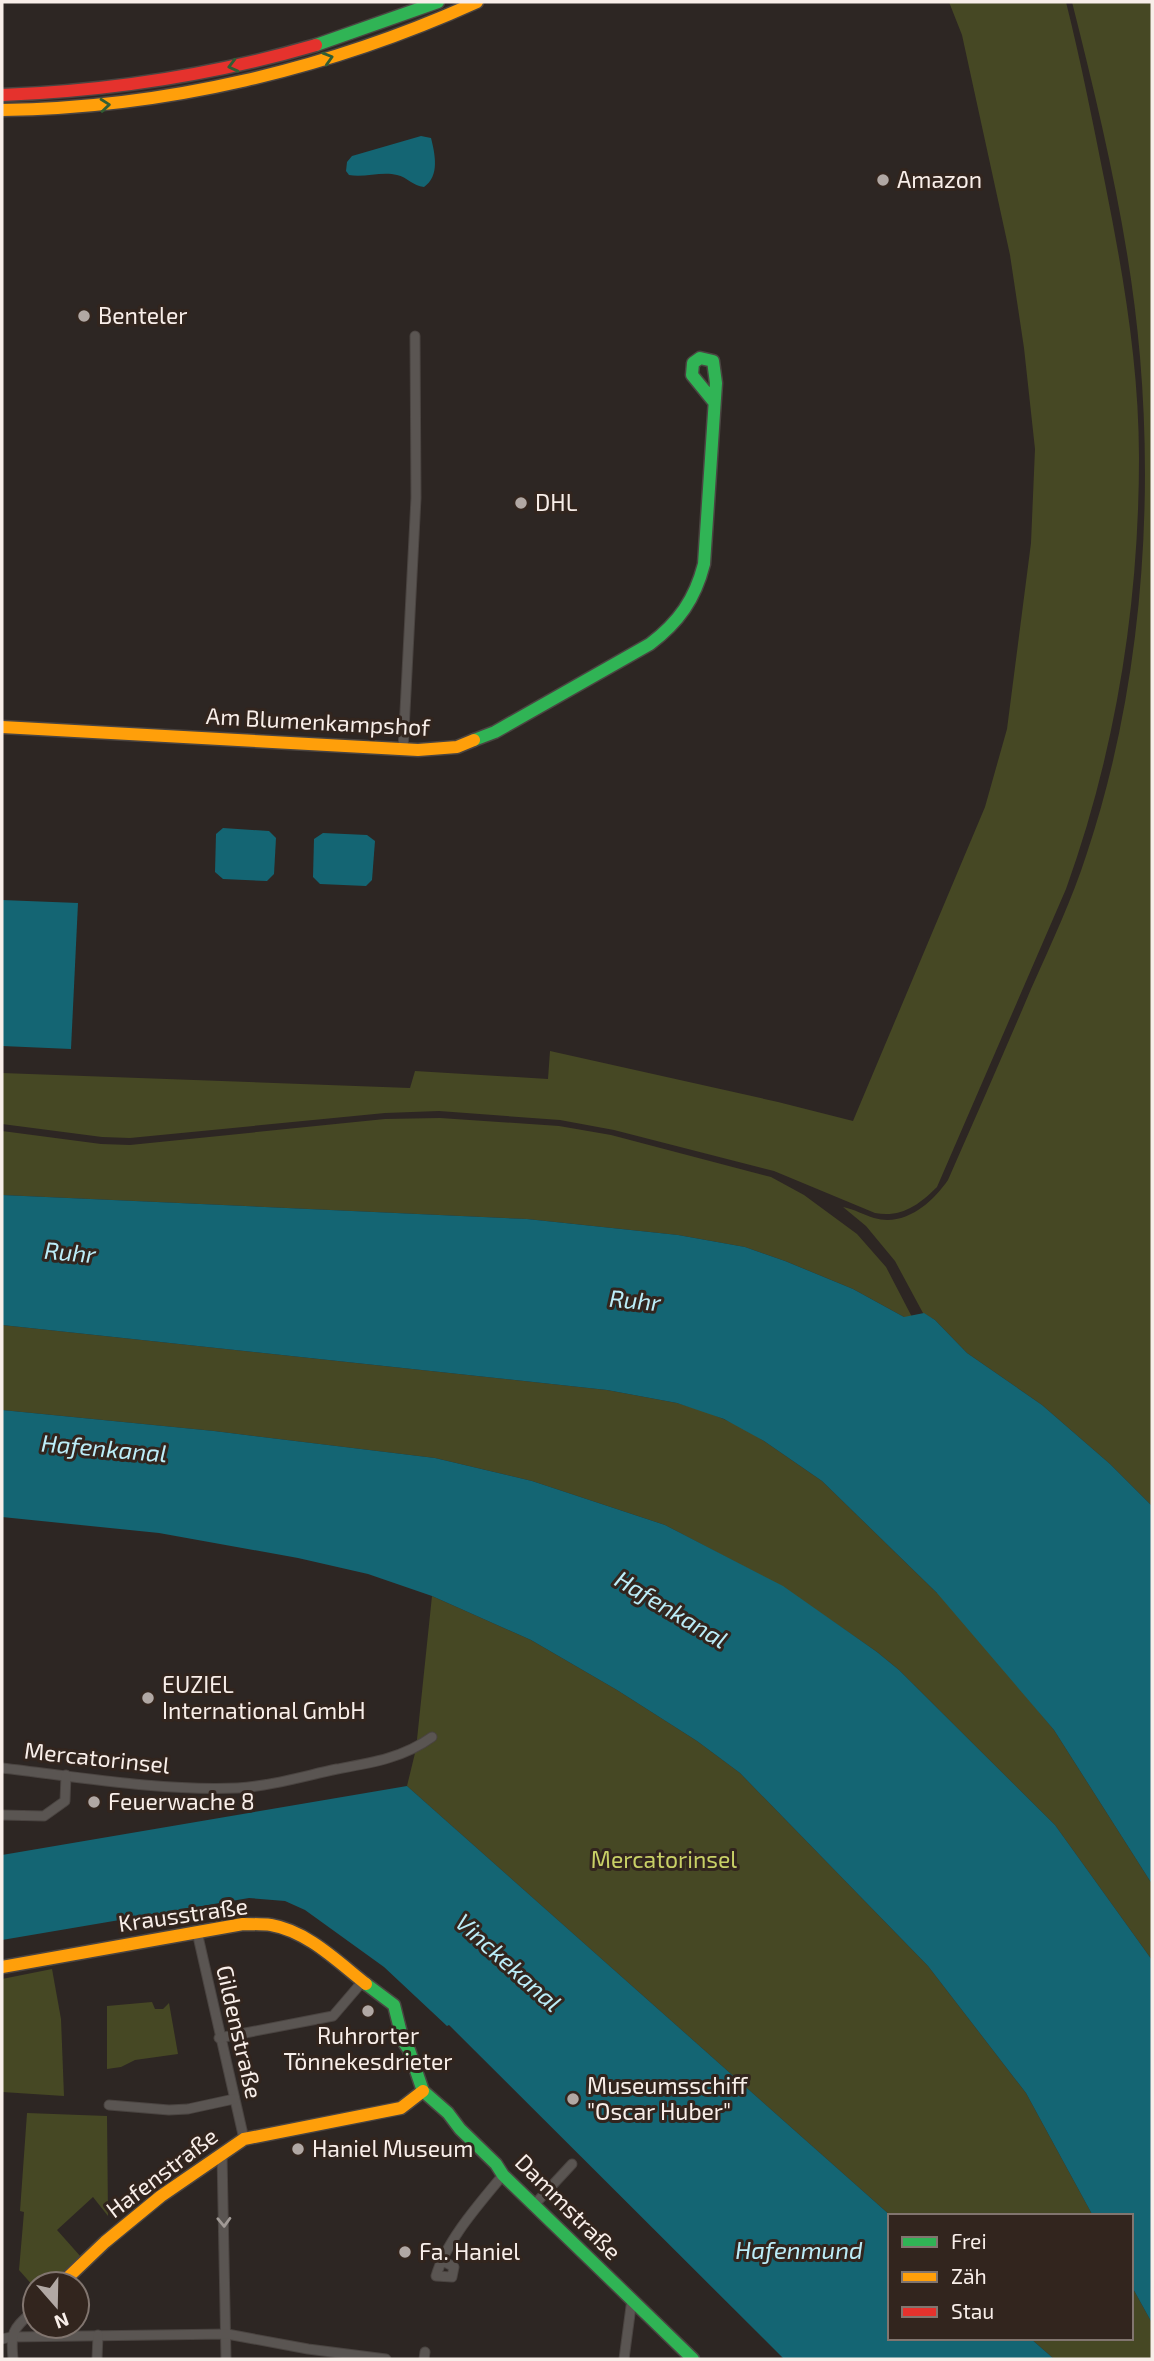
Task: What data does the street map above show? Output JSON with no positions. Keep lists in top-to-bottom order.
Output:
{
  "streets": {
    "main road": [
      "Am Blumenkampshof",
      "Krausstraße",
      "Hafenstraße",
      "Dammstraße"
    ],
    "street": ["Mercatorinsel", "Gildenstraße"]
  },
  "crossings": [
    ["Krausstraße", "Gildenstraße"],
    ["Krausstraße", "Hafenstraße"],
    ["Krausstraße", "Dammstraße"],
    ["Gildenstraße", "Hafenstraße"],
    ["Hafenstraße", "Dammstraße"]
  ],
  "water": [
    "Ruhr",
    "Hafenkanal",
    "Vinckekanal",
    "Hafenmund"
  ],
  "parks": ["Mercatorinsel"],
  "places": [
    "Amazon",
    "Benteler",
    "DHL",
    "EUZIEL International GmbH",
    "Feuerwache 8",
    "Ruhrorter Tönnekesdrieter",
    "Museumsschiff \"Oscar Huber\"",
    "Haniel Museum",
    "Fa. Haniel"
  ],
  "legend": ["Frei", "Zäh", "Stau"],
  "north": "bottom"
}
